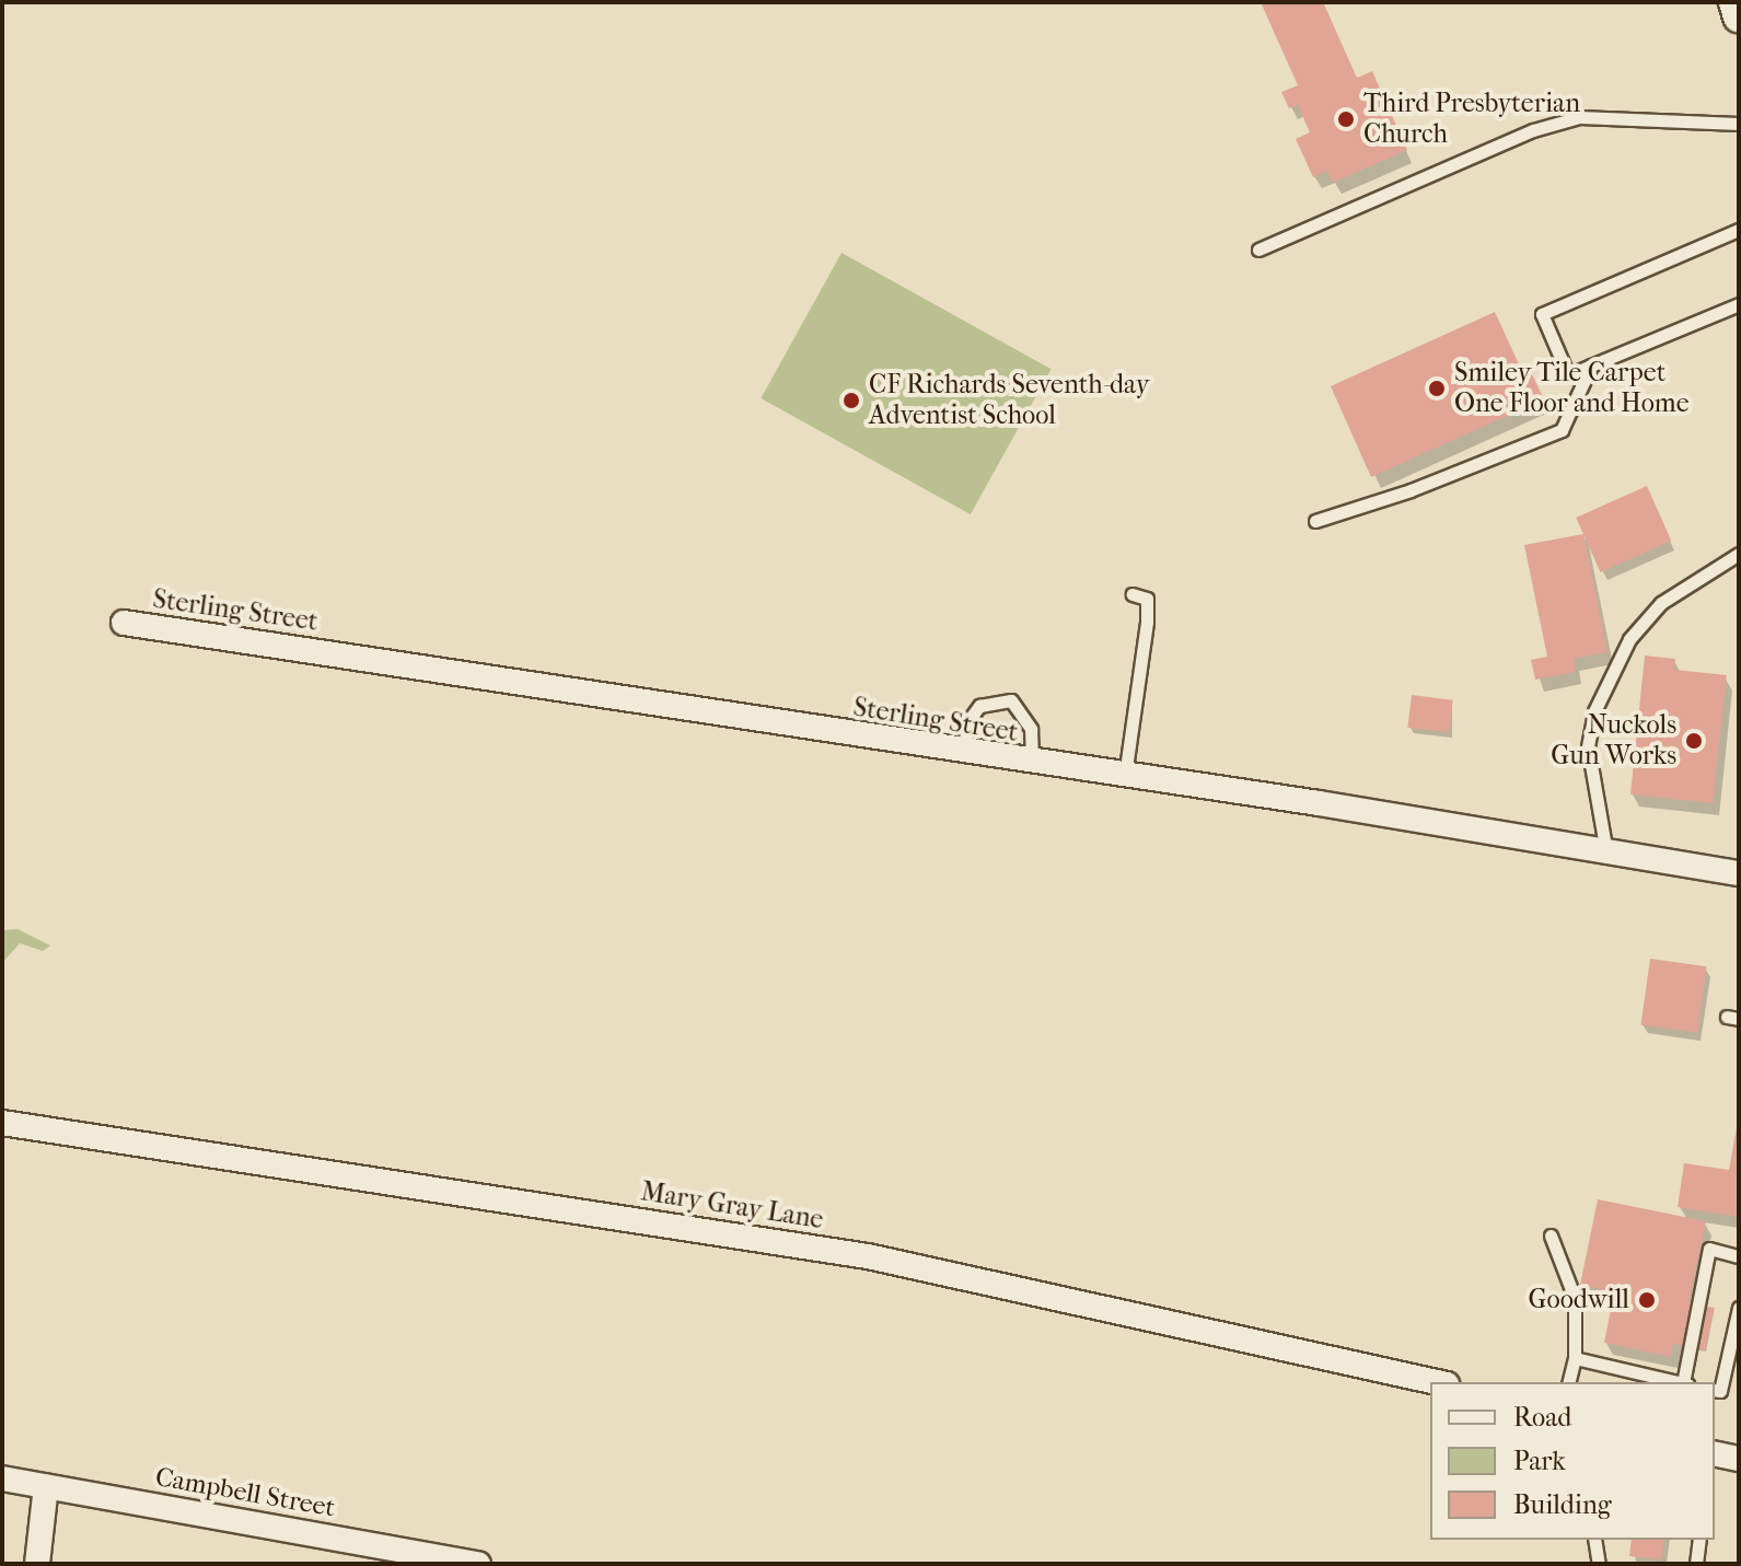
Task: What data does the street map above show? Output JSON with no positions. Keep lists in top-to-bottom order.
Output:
{
  "streets": {
    "street": ["Sterling Street", "Mary Gray Lane", "Campbell Street"]
  },
  "places": [
    "Third Presbyterian Church",
    "Smiley Tile Carpet One Floor and Home",
    "CF Richards Seventh-day Adventist School",
    "Nuckols Gun Works",
    "Goodwill"
  ],
  "legend": ["Road", "Park", "Building"]
}
